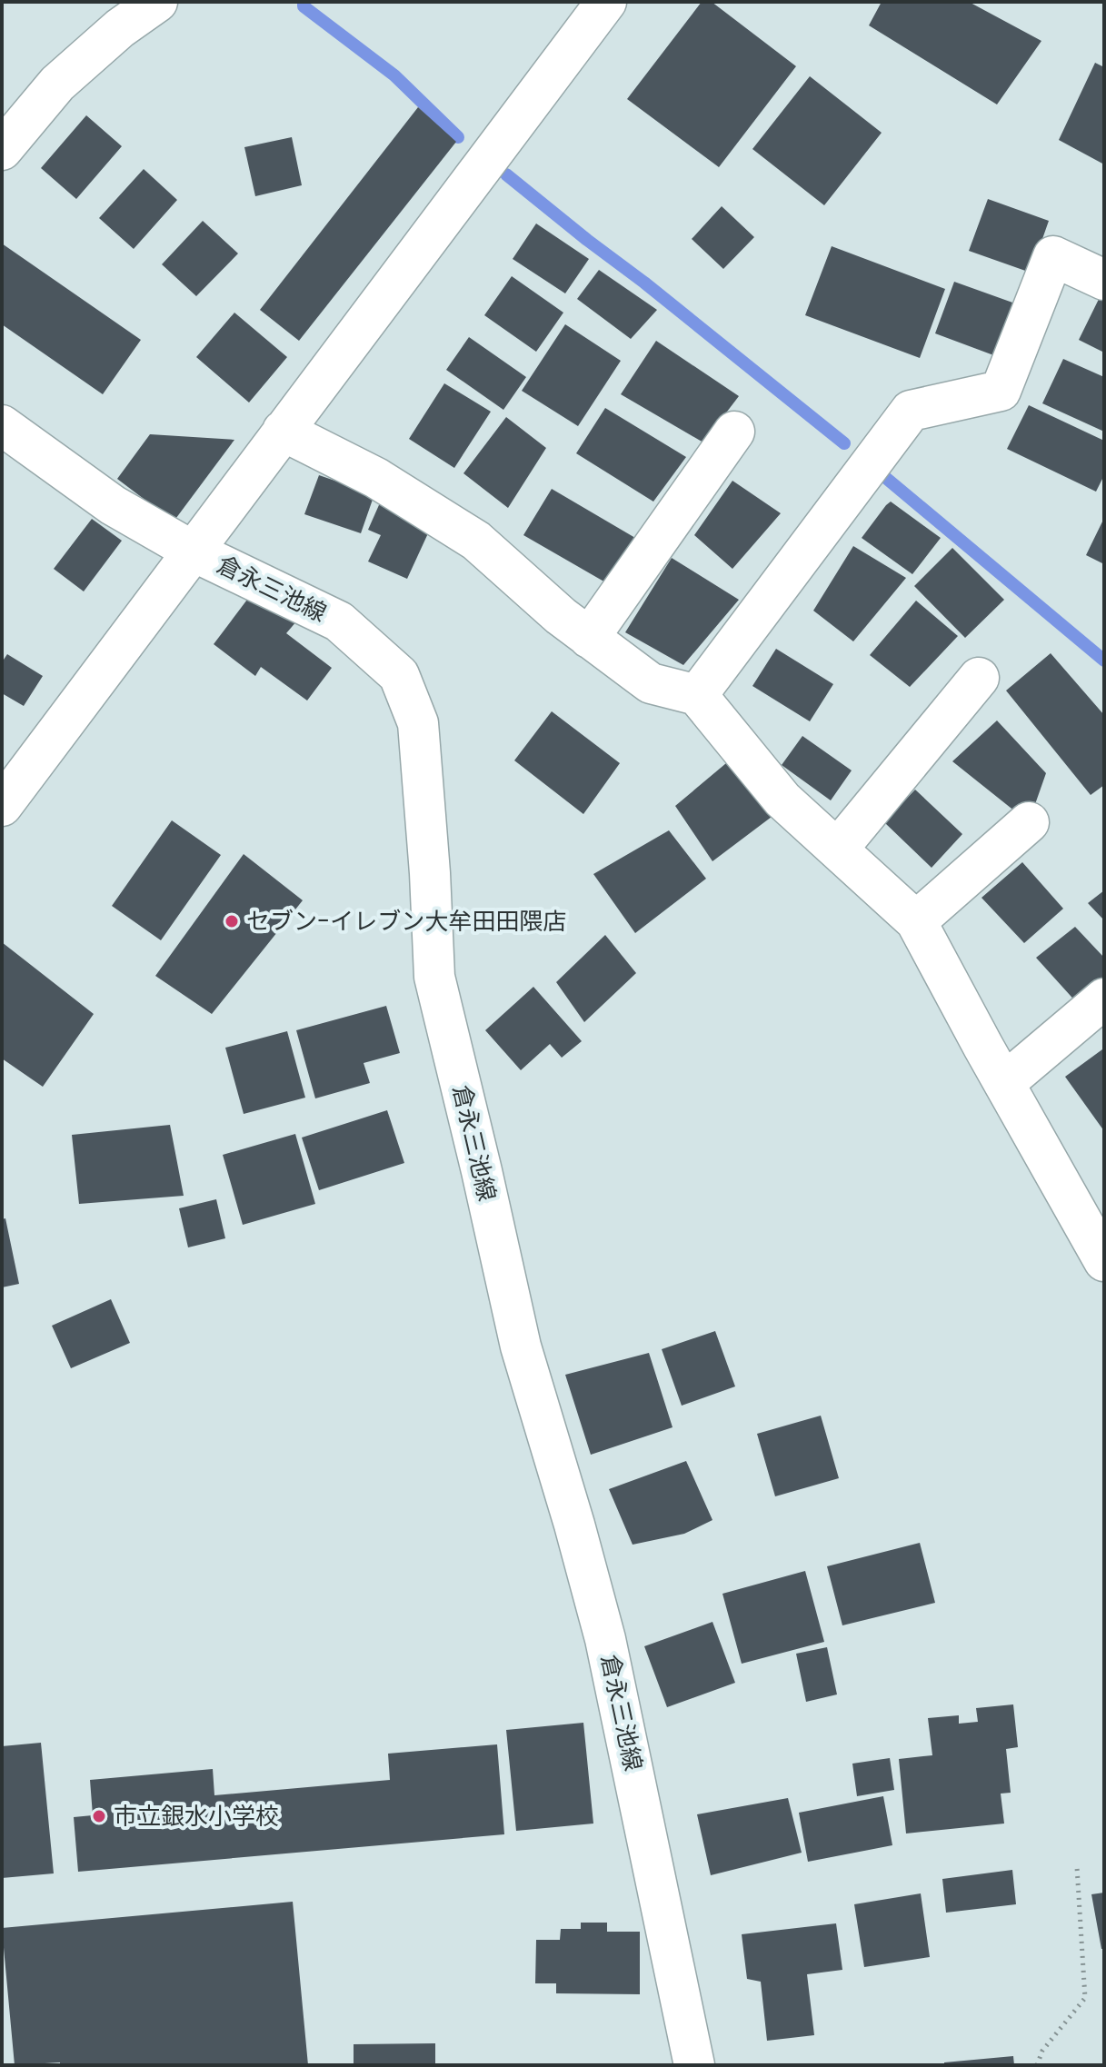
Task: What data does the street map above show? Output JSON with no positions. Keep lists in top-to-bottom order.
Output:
{
  "streets": {
    "street": ["倉永三池線"]
  },
  "places": ["セブン-イレブン大牟田田隈店", "市立銀水小学校"]
}
